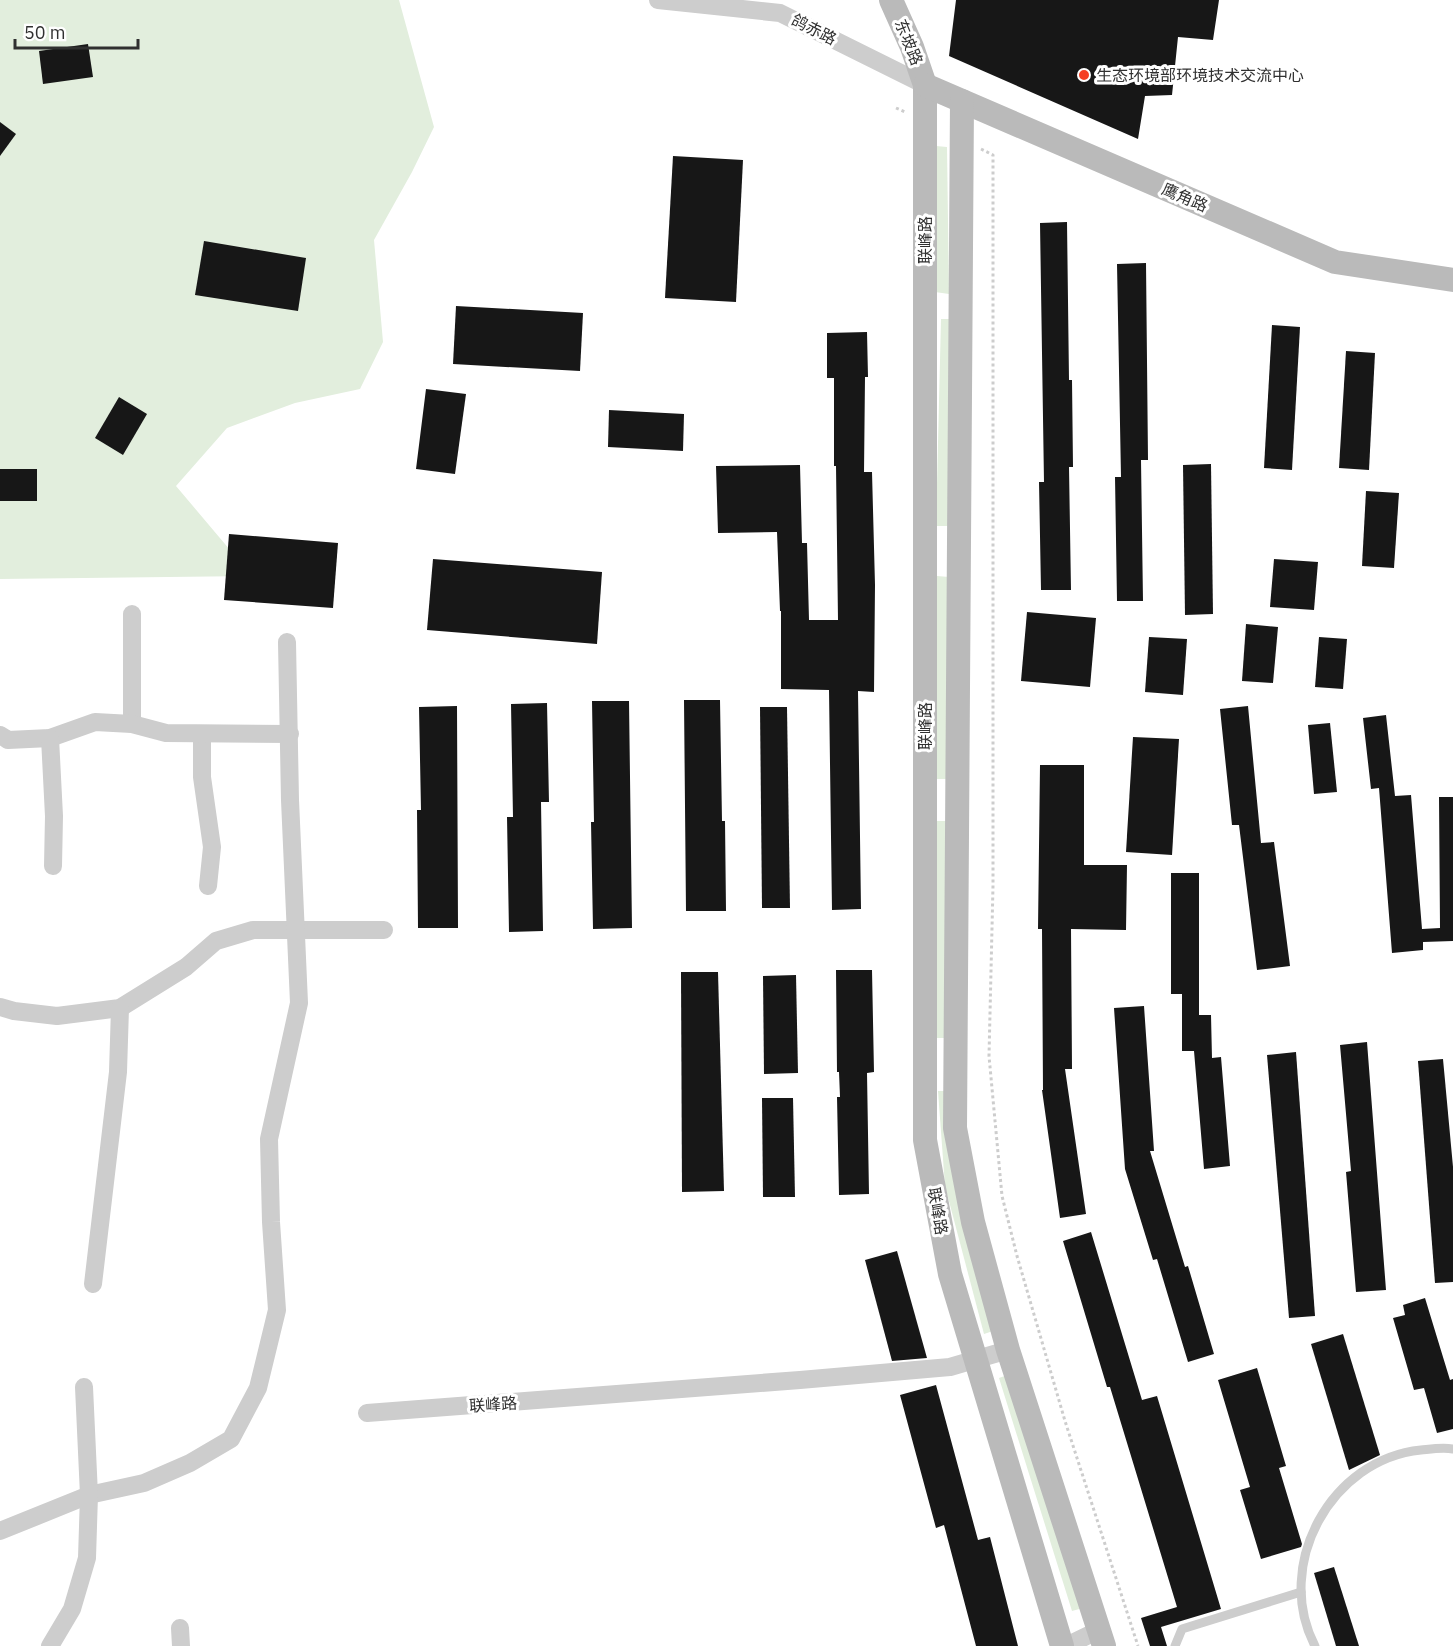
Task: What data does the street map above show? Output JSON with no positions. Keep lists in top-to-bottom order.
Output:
{
  "streets": {
    "main road": ["东坡路", "鹰角路", "联峰路"],
    "street": ["鸽赤路"]
  },
  "crossings": [
    ["鸽赤路", "东坡路"],
    ["鸽赤路", "鹰角路"],
    ["鸽赤路", "联峰路"],
    ["东坡路", "鹰角路"],
    ["东坡路", "联峰路"],
    ["鹰角路", "联峰路"]
  ],
  "places": ["生态环境部环境技术交流中心"],
  "scale_bar": "50 m"
}
